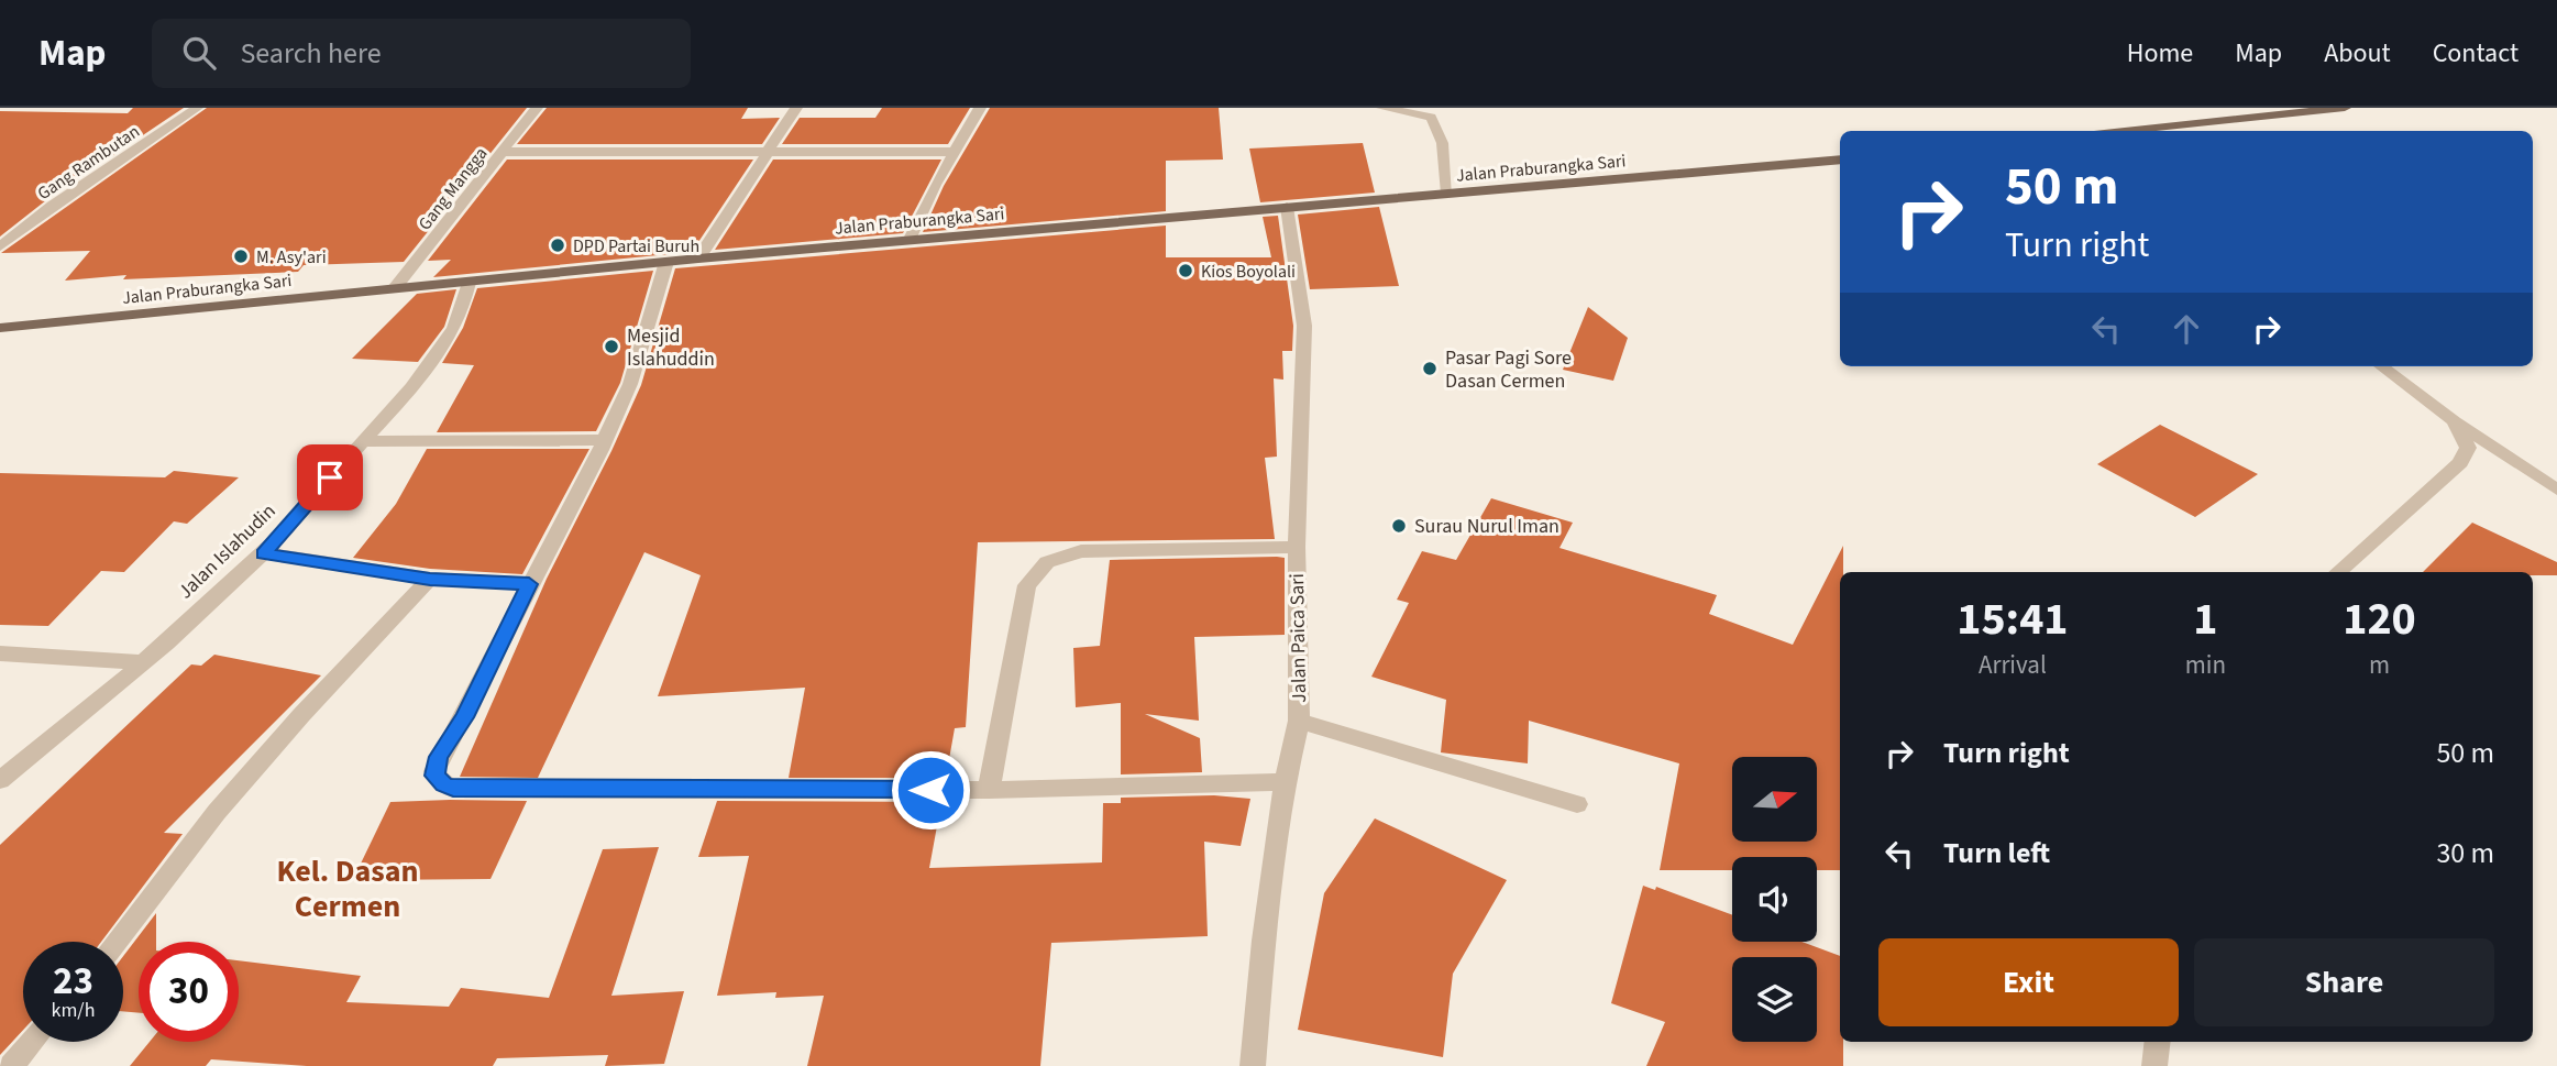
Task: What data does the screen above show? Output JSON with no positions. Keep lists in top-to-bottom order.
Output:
{
  "streets": {
    "main road": ["Jalan Praburangka Sari"],
    "street": [
      "Gang Rambutan",
      "Gang Mangga",
      "Jalan Islahudin",
      "Jalan Paica Sari"
    ]
  },
  "crossings": [
    ["Jalan Praburangka Sari", "Gang Mangga"],
    ["Jalan Praburangka Sari", "Jalan Islahudin"],
    ["Jalan Praburangka Sari", "Jalan Paica Sari"]
  ],
  "districts": ["Kel. Dasan Cermen"],
  "places": [
    "DPD Partai Buruh",
    "M. Asy'ari",
    "Kios Boyolali",
    "Mesjid Islahuddin",
    "Pasar Pagi Sore Dasan Cermen",
    "Surau Nurul Iman"
  ],
  "north": "right",
  "page": {
    "header": "Map",
    "search": "Search here",
    "nav": [
      "Home",
      "Map",
      "About",
      "Contact"
    ],
    "turn": ["50 m", "Turn right"],
    "eta": [
      "15:41",
      "Arrival",
      "1",
      "min",
      "120",
      "m"
    ],
    "list": [
      {
        "name": "Turn right",
        "value": "50 m"
      },
      {
        "name": "Turn left",
        "value": "30 m"
      }
    ],
    "buttons": ["Exit", "Share"],
    "speed": "23 km/h",
    "limit": "30"
  }
}
